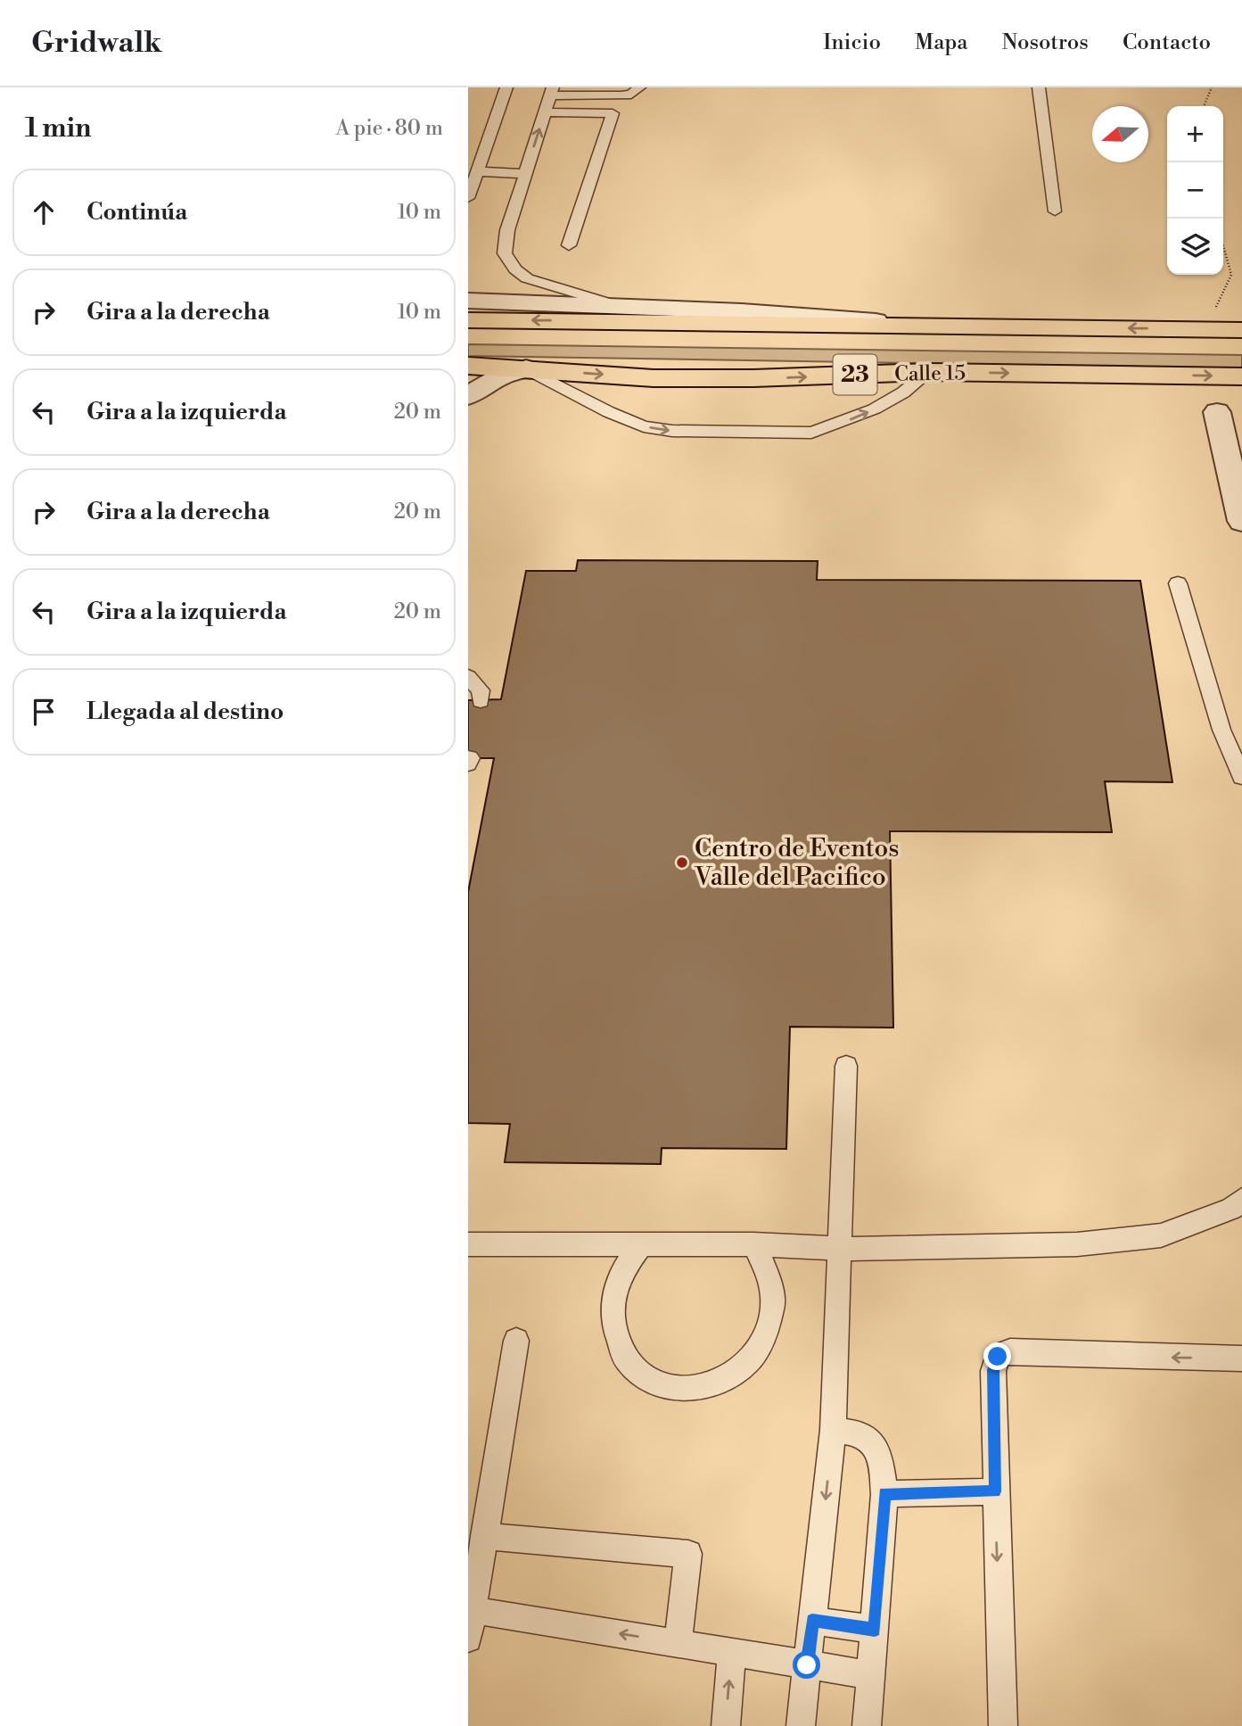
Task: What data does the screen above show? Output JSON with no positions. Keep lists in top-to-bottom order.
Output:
{
  "streets": {
    "main road": ["Calle 15", "23"]
  },
  "places": ["Centro de Eventos Valle del Pacifico"],
  "north": "left",
  "page": {
    "header": "Gridwalk",
    "nav": [
      "Inicio",
      "Mapa",
      "Nosotros",
      "Contacto"
    ],
    "heading": ["1 min", "A pie · 80 m"],
    "map_buttons": ["+", "−"],
    "list": [
      ["Continúa", "10 m"],
      ["Gira a la derecha", "10 m"],
      ["Gira a la izquierda", "20 m"],
      ["Gira a la derecha", "20 m"],
      ["Gira a la izquierda", "20 m"],
      "Llegada al destino"
    ]
  }
}
